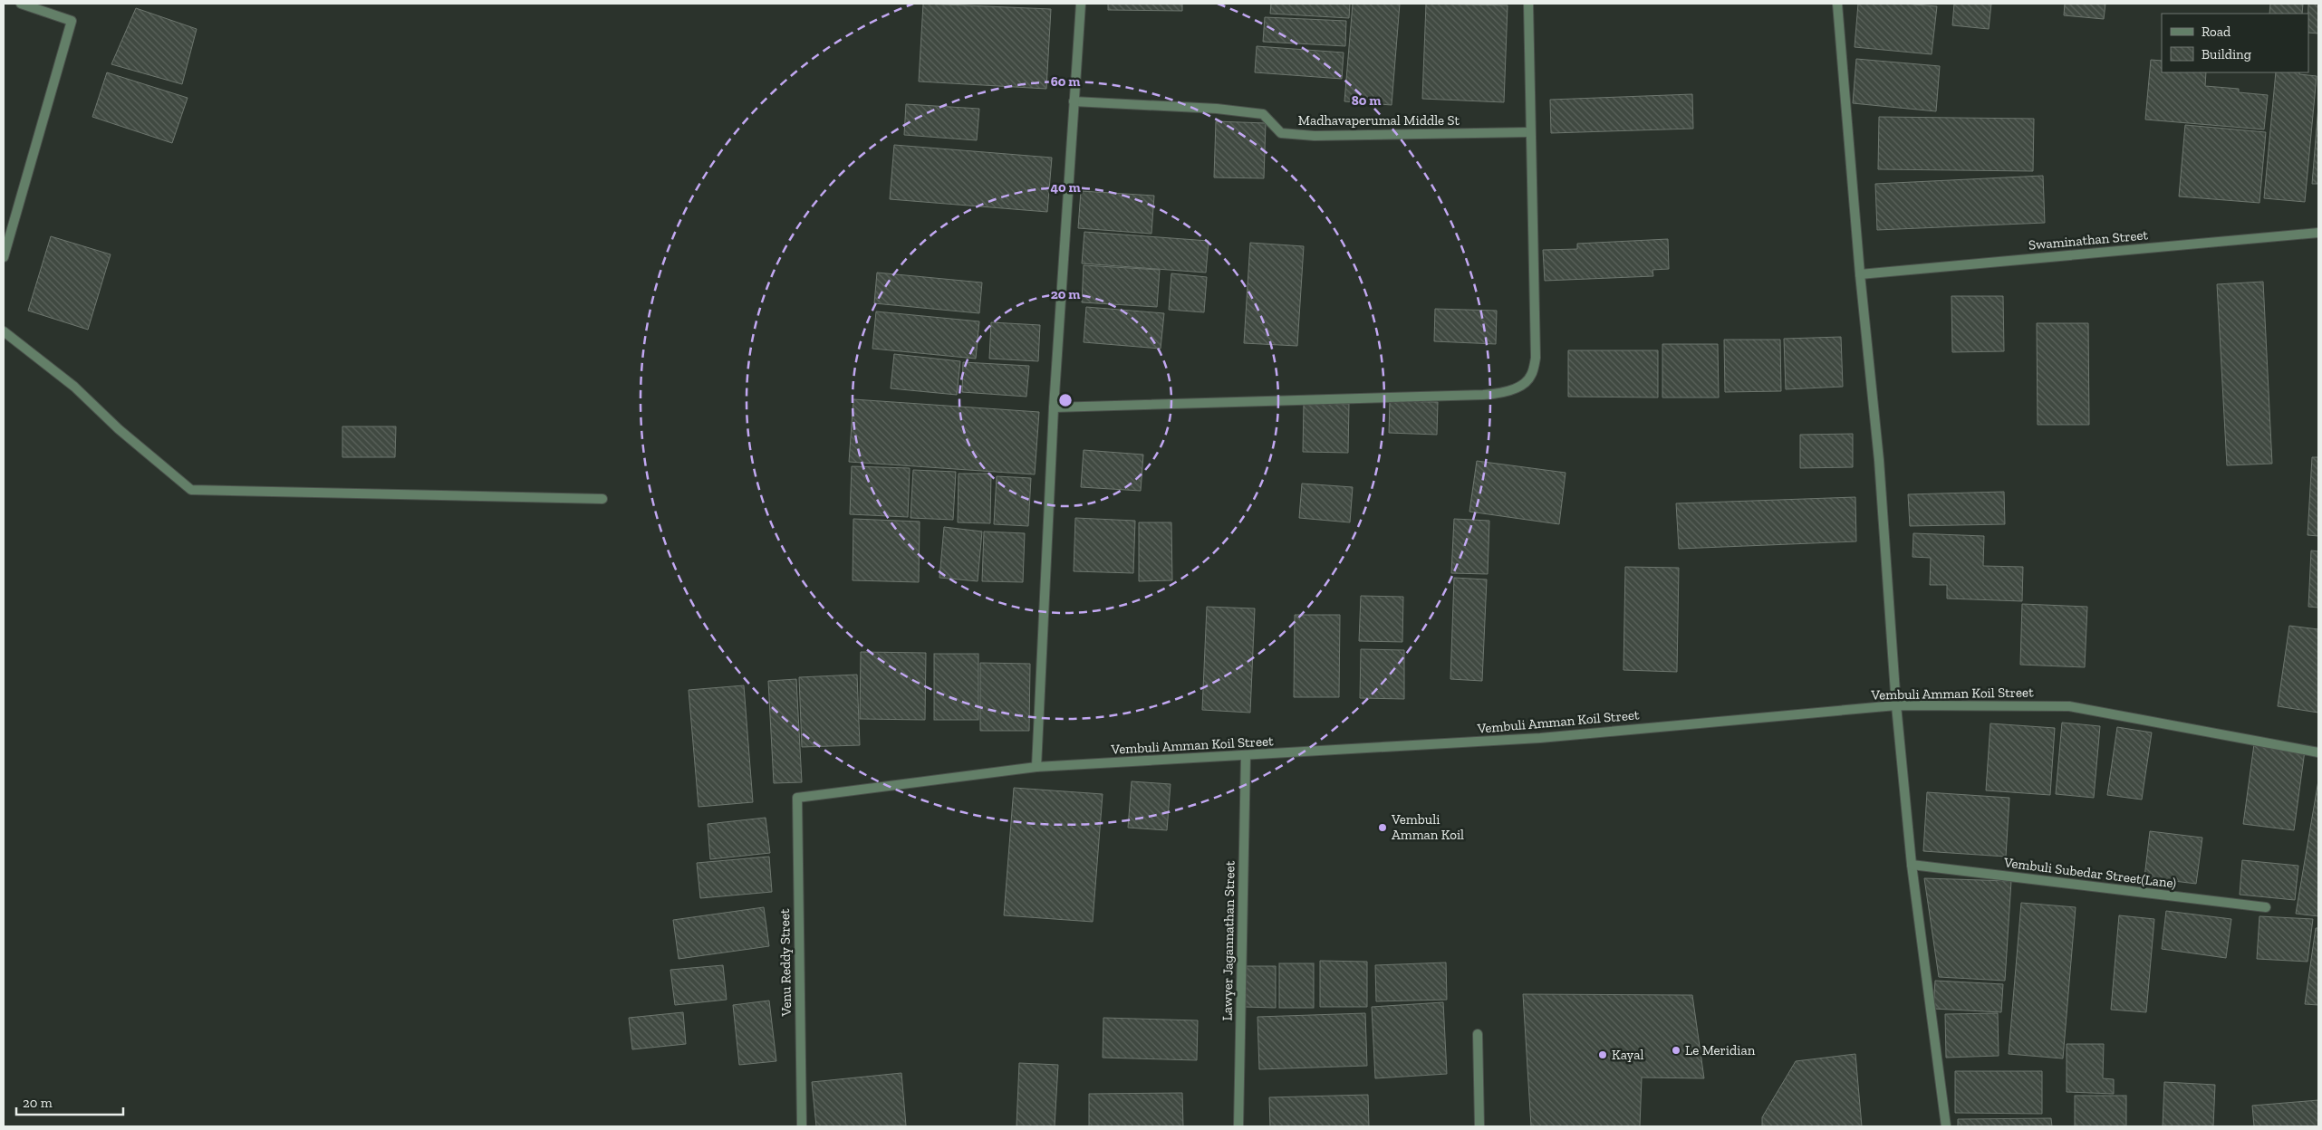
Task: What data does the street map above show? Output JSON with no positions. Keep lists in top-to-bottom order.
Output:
{
  "streets": {
    "street": [
      "Madhavaperumal Middle St",
      "Swaminathan Street",
      "Vembuli Amman Koil Street",
      "Vembuli Subedar Street(Lane)",
      "Lawyer Jagannathan Street",
      "Venu Reddy Street"
    ]
  },
  "crossings": [
    ["Vembuli Amman Koil Street", "Lawyer Jagannathan Street"],
    ["Vembuli Amman Koil Street", "Venu Reddy Street"]
  ],
  "places": ["Vembuli Amman Koil", "Le Meridian", "Kayal"],
  "legend": ["Road", "Building"],
  "scale_bar": "20 m",
  "rings": [
    "60 m",
    "80 m",
    "40 m",
    "20 m"
  ]
}
